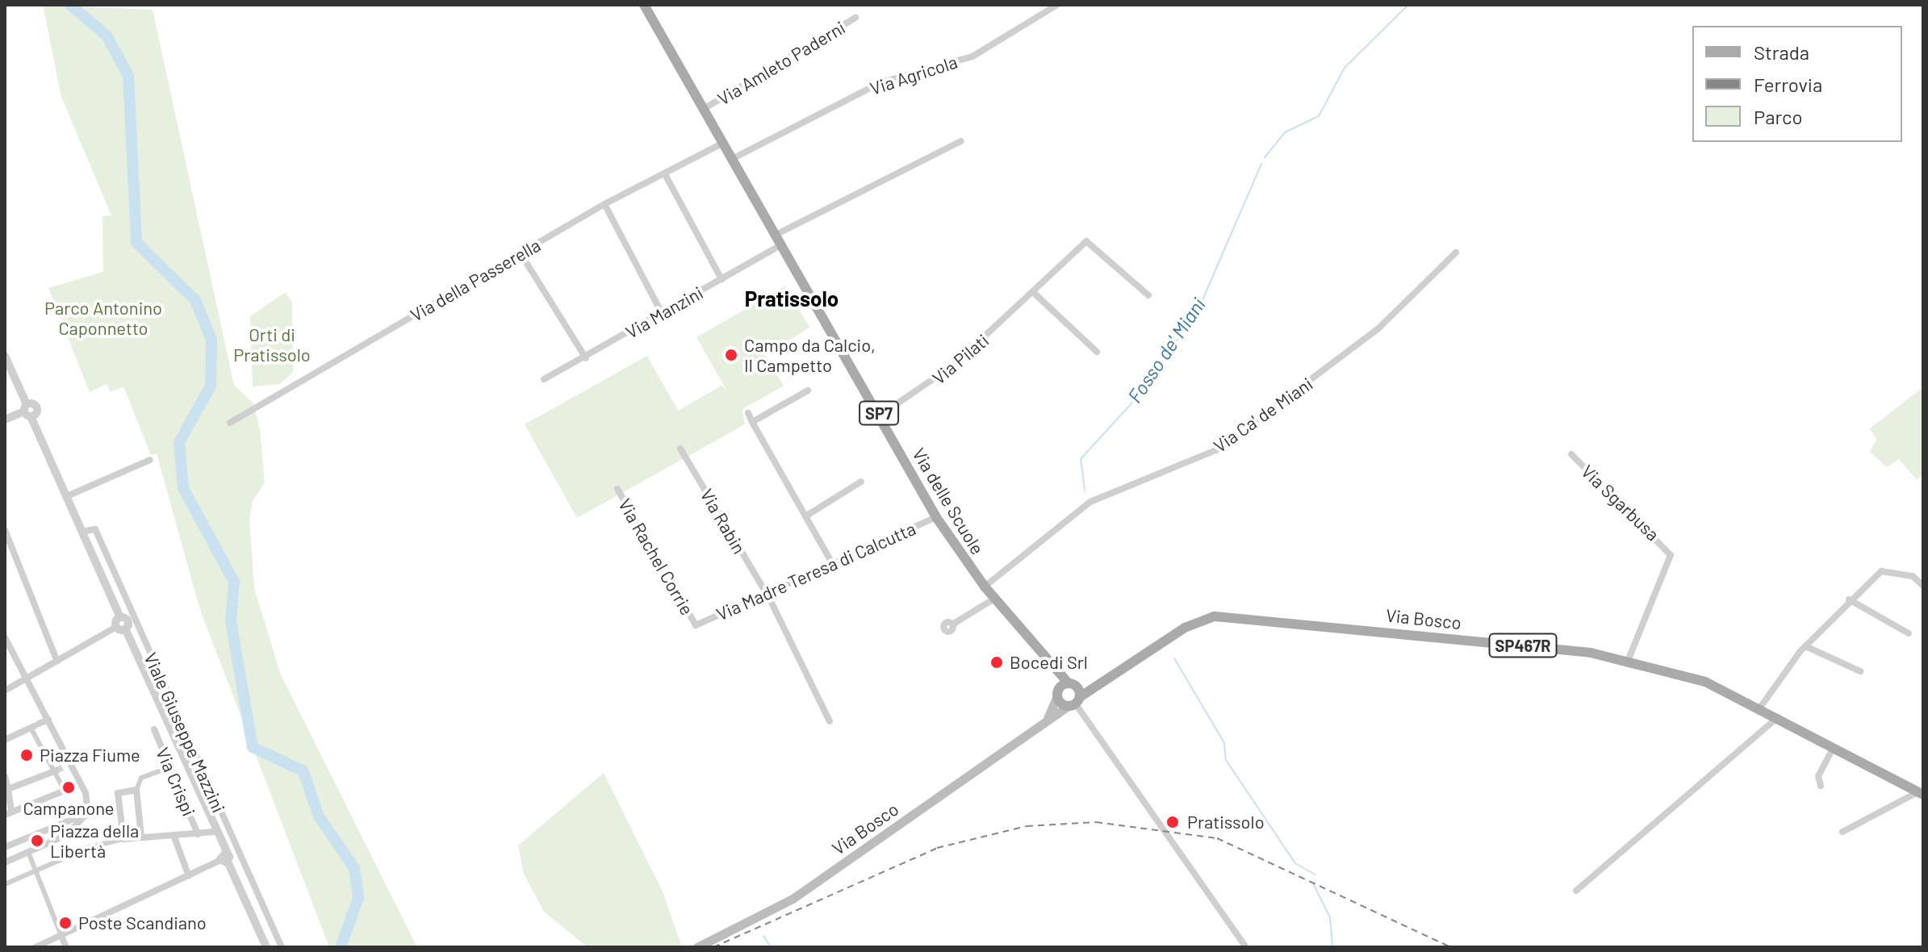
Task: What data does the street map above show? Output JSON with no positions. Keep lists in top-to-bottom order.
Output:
{
  "streets": {
    "main road": [
      "SP7",
      "Via delle Scuole",
      "Via Bosco",
      "SP467R"
    ],
    "street": [
      "Via Amleto Paderni",
      "Via Agricola",
      "Via della Passerella",
      "Via Manzini",
      "Via Pilati",
      "Via Ca' de Miani",
      "Via Sgarbusa",
      "Via Rabin",
      "Via Rachel Corrie",
      "Via Madre Teresa di Calcutta",
      "Viale Giuseppe Mazzini",
      "Via Crispi"
    ]
  },
  "crossings": [
    ["Via Amleto Paderni", "Via delle Scuole"],
    ["Via Agricola", "Via delle Scuole"],
    ["Via della Passerella", "Via delle Scuole"],
    ["Via Manzini", "Via delle Scuole"],
    ["Via Pilati", "Via delle Scuole"],
    ["Via Ca' de Miani", "Via delle Scuole"],
    ["Via delle Scuole", "Via Madre Teresa di Calcutta"],
    ["Via delle Scuole", "Via Bosco"],
    ["Via Sgarbusa", "Via Bosco"],
    ["Via Rabin", "Via Madre Teresa di Calcutta"],
    ["Via Rachel Corrie", "Via Madre Teresa di Calcutta"]
  ],
  "districts": ["Pratissolo"],
  "water": ["Fosso de' Miani"],
  "parks": ["Parco Antonino Caponnetto", "Orti di Pratissolo"],
  "places": [
    "Campo da Calcio, Il Campetto",
    "Bocedi Srl",
    "Piazza Fiume",
    "Campanone",
    "Pratissolo",
    "Piazza della Libertà",
    "Poste Scandiano"
  ],
  "legend": ["Strada", "Ferrovia", "Parco"]
}
